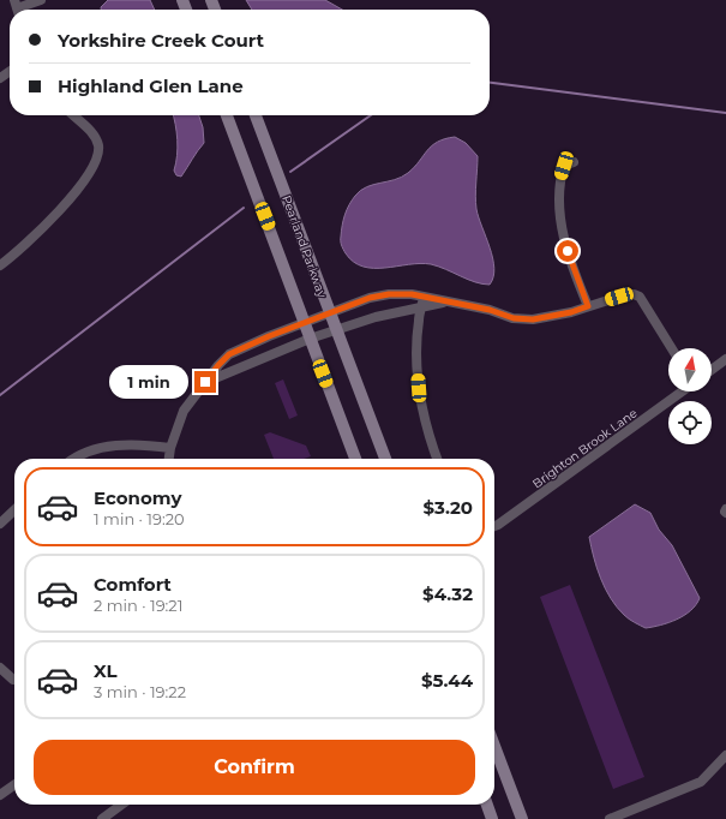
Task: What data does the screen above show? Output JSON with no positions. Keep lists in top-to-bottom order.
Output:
{
  "streets": {
    "main road": ["Pearland Parkway"],
    "street": ["Brighton Brook Lane"]
  },
  "north": "top",
  "page": {
    "banner": ["Yorkshire Creek Court", "Highland Glen Lane"],
    "bubble": "1 min",
    "list": [
      {
        "name": "Economy",
        "note": "1 min · 19:20",
        "value": "$3.20"
      },
      {
        "name": "Comfort",
        "note": "2 min · 19:21",
        "value": "$4.32"
      },
      {
        "name": "XL",
        "note": "3 min · 19:22",
        "value": "$5.44"
      }
    ],
    "buttons": "Confirm"
  }
}
